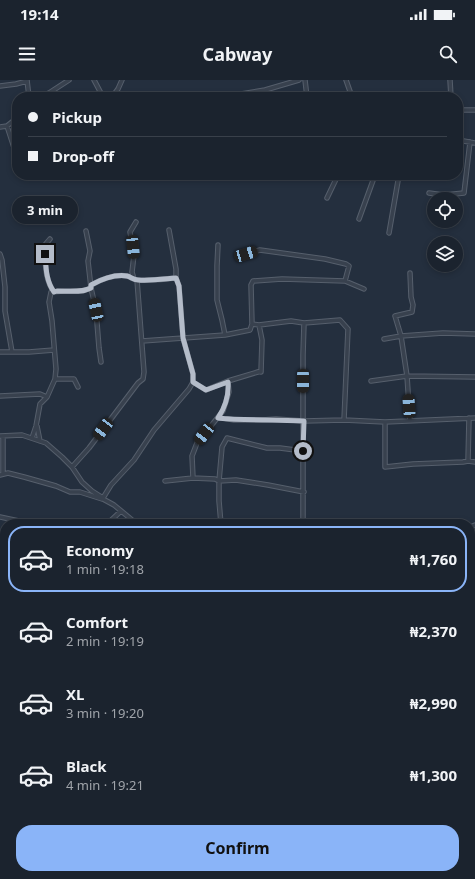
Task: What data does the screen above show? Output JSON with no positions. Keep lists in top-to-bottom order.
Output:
{
  "page": {
    "status": "19:14",
    "header": "Cabway",
    "banner": ["Pickup", "Drop-off"],
    "bubble": "3 min",
    "list": [
      {
        "name": "Economy",
        "note": "1 min · 19:18",
        "value": "₦1,760"
      },
      {
        "name": "Comfort",
        "note": "2 min · 19:19",
        "value": "₦2,370"
      },
      {
        "name": "XL",
        "note": "3 min · 19:20",
        "value": "₦2,990"
      },
      {
        "name": "Black",
        "note": "4 min · 19:21",
        "value": "₦1,300"
      }
    ],
    "buttons": "Confirm"
  }
}
